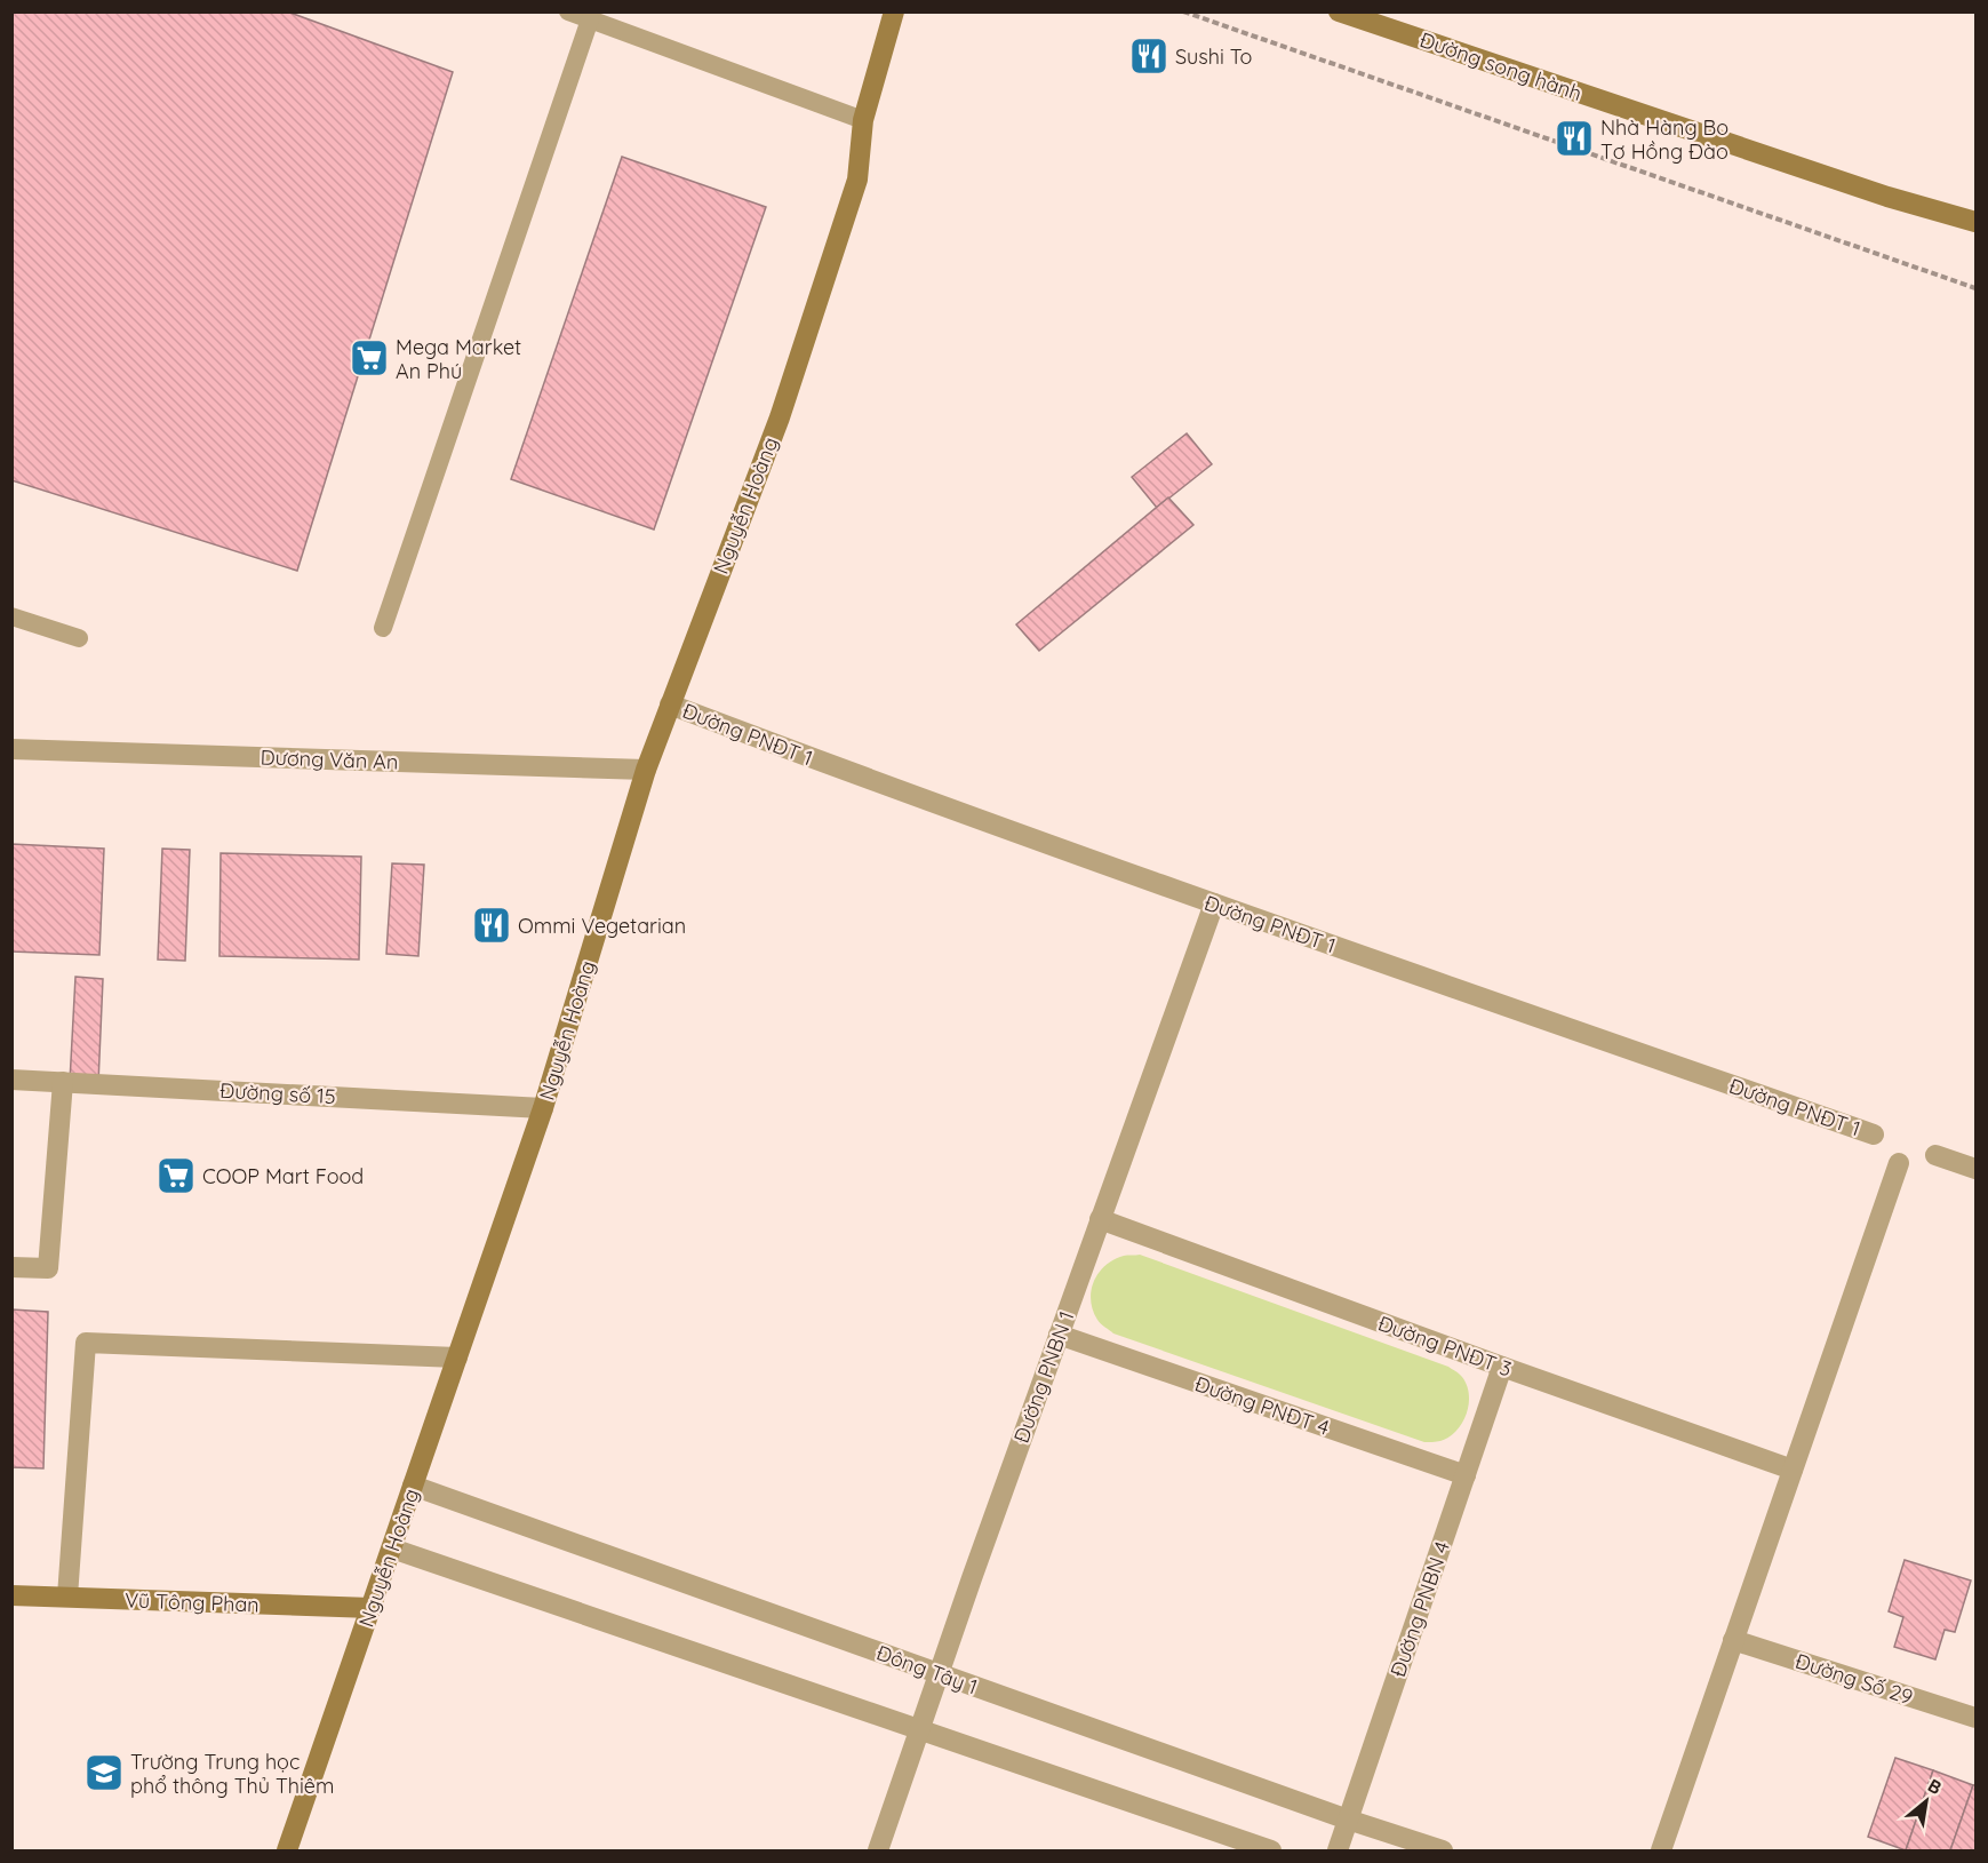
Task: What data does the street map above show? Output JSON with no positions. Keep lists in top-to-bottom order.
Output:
{
  "streets": {
    "street": [
      "Đường song hành",
      "Nguyễn Hoàng",
      "Đường PNĐT 1",
      "Dương Văn An",
      "Đường số 15",
      "Đường PNĐT 3",
      "Đường PNBN 1",
      "Đường PNĐT 4",
      "Vũ Tông Phan",
      "Đường PNBN 4",
      "Đông Tây 1",
      "Đường Số 29"
    ]
  },
  "crossings": [
    ["Nguyễn Hoàng", "Đường PNĐT 1"],
    ["Nguyễn Hoàng", "Dương Văn An"],
    ["Nguyễn Hoàng", "Đường số 15"],
    ["Nguyễn Hoàng", "Vũ Tông Phan"],
    ["Nguyễn Hoàng", "Đông Tây 1"],
    ["Đường PNĐT 1", "Đường PNBN 1"],
    ["Đường PNĐT 3", "Đường PNBN 1"],
    ["Đường PNĐT 3", "Đường PNBN 4"],
    ["Đường PNBN 1", "Đường PNĐT 4"],
    ["Đường PNBN 1", "Đông Tây 1"],
    ["Đường PNĐT 4", "Đường PNBN 4"],
    ["Đường PNBN 4", "Đông Tây 1"]
  ],
  "places": {
    "restaurant": ["Sushi To", "Nhà Hàng Bo Tơ Hồng Đào", "Ommi Vegetarian"],
    "supermarket": ["Mega Market An Phú", "COOP Mart Food"],
    "school or university": ["Trường Trung học phổ thông Thủ Thiêm"]
  },
  "north": "top right"
}
